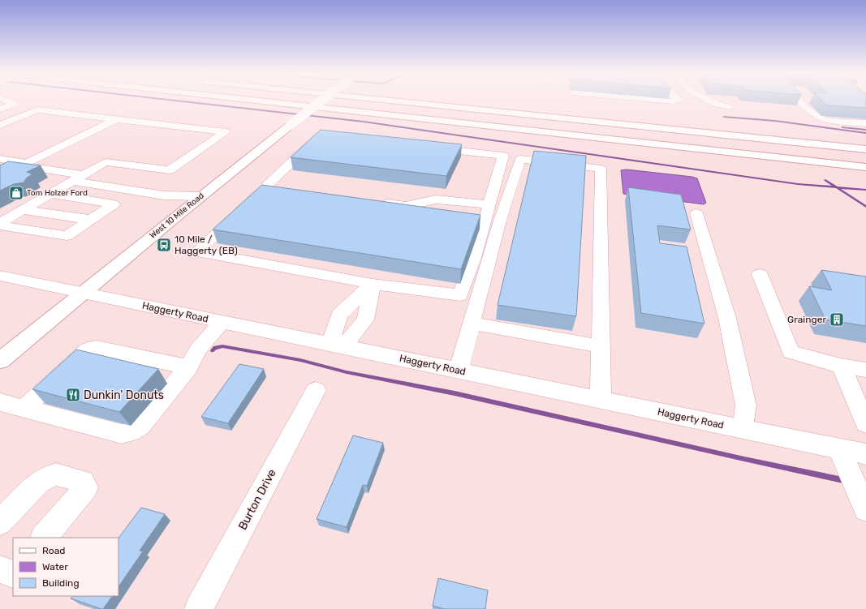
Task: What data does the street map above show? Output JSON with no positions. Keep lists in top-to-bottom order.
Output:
{
  "streets": {
    "main road": ["West 10 Mile Road"],
    "street": ["Haggerty Road", "Burton Drive"]
  },
  "crossings": [
    ["West 10 Mile Road", "Haggerty Road"]
  ],
  "places": {
    "shop": ["Tom Holzer Ford"],
    "bus stop": ["10 Mile / Haggerty (EB)"],
    "building": ["Grainger"],
    "restaurant": ["Dunkin' Donuts"]
  },
  "legend": ["Road", "Water", "Building"]
}
